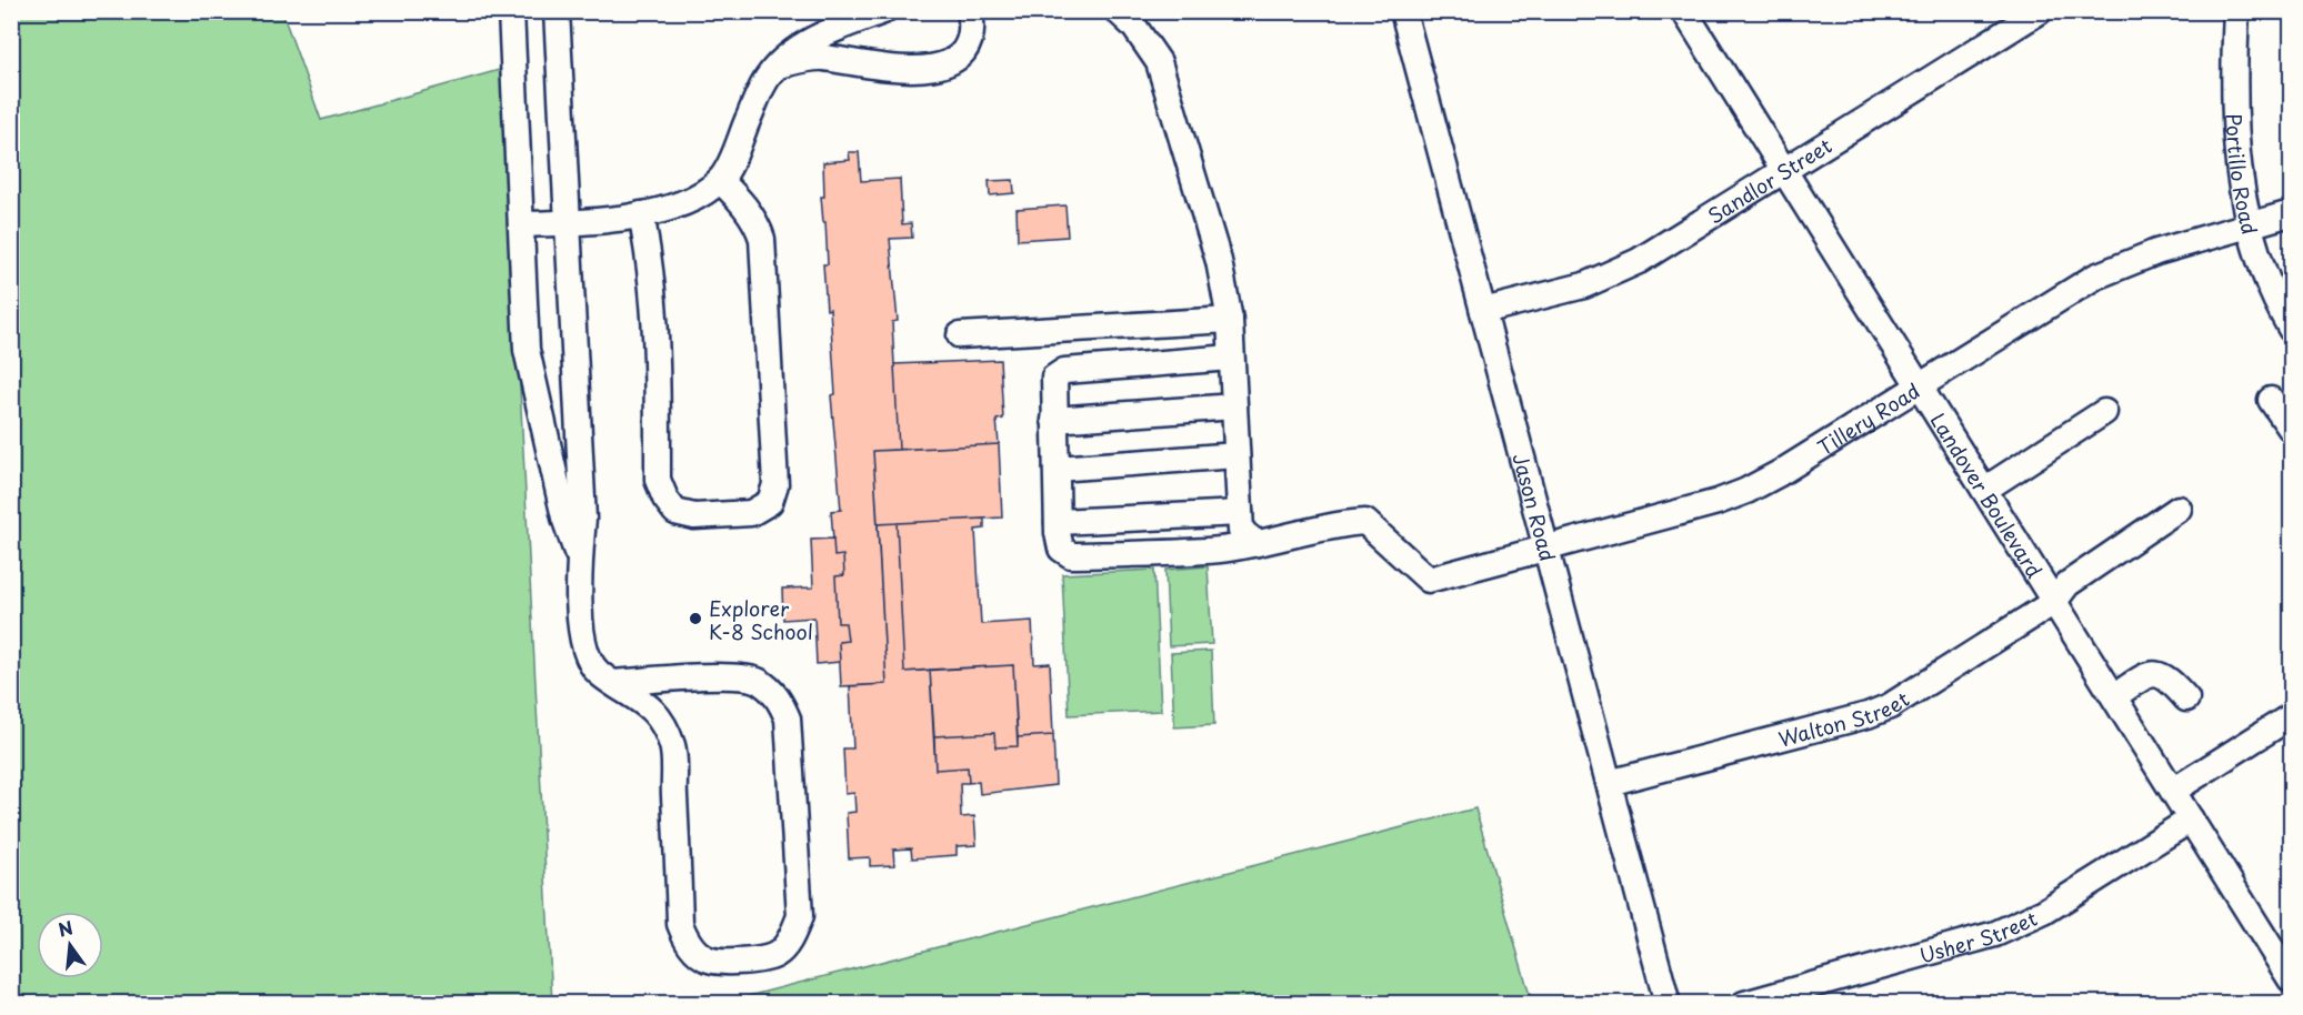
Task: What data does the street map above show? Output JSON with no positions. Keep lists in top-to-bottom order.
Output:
{
  "streets": {
    "street": [
      "Portillo Road",
      "Sandlor Street",
      "Tillery Road",
      "Landover Boulevard",
      "Jason Road",
      "Walton Street",
      "Usher Street"
    ]
  },
  "crossings": [
    ["Portillo Road", "Tillery Road"],
    ["Sandlor Street", "Landover Boulevard"],
    ["Sandlor Street", "Jason Road"],
    ["Tillery Road", "Landover Boulevard"],
    ["Tillery Road", "Jason Road"],
    ["Landover Boulevard", "Walton Street"],
    ["Landover Boulevard", "Usher Street"],
    ["Jason Road", "Walton Street"]
  ],
  "places": ["Explorer K-8 School"],
  "north": "top"
}
